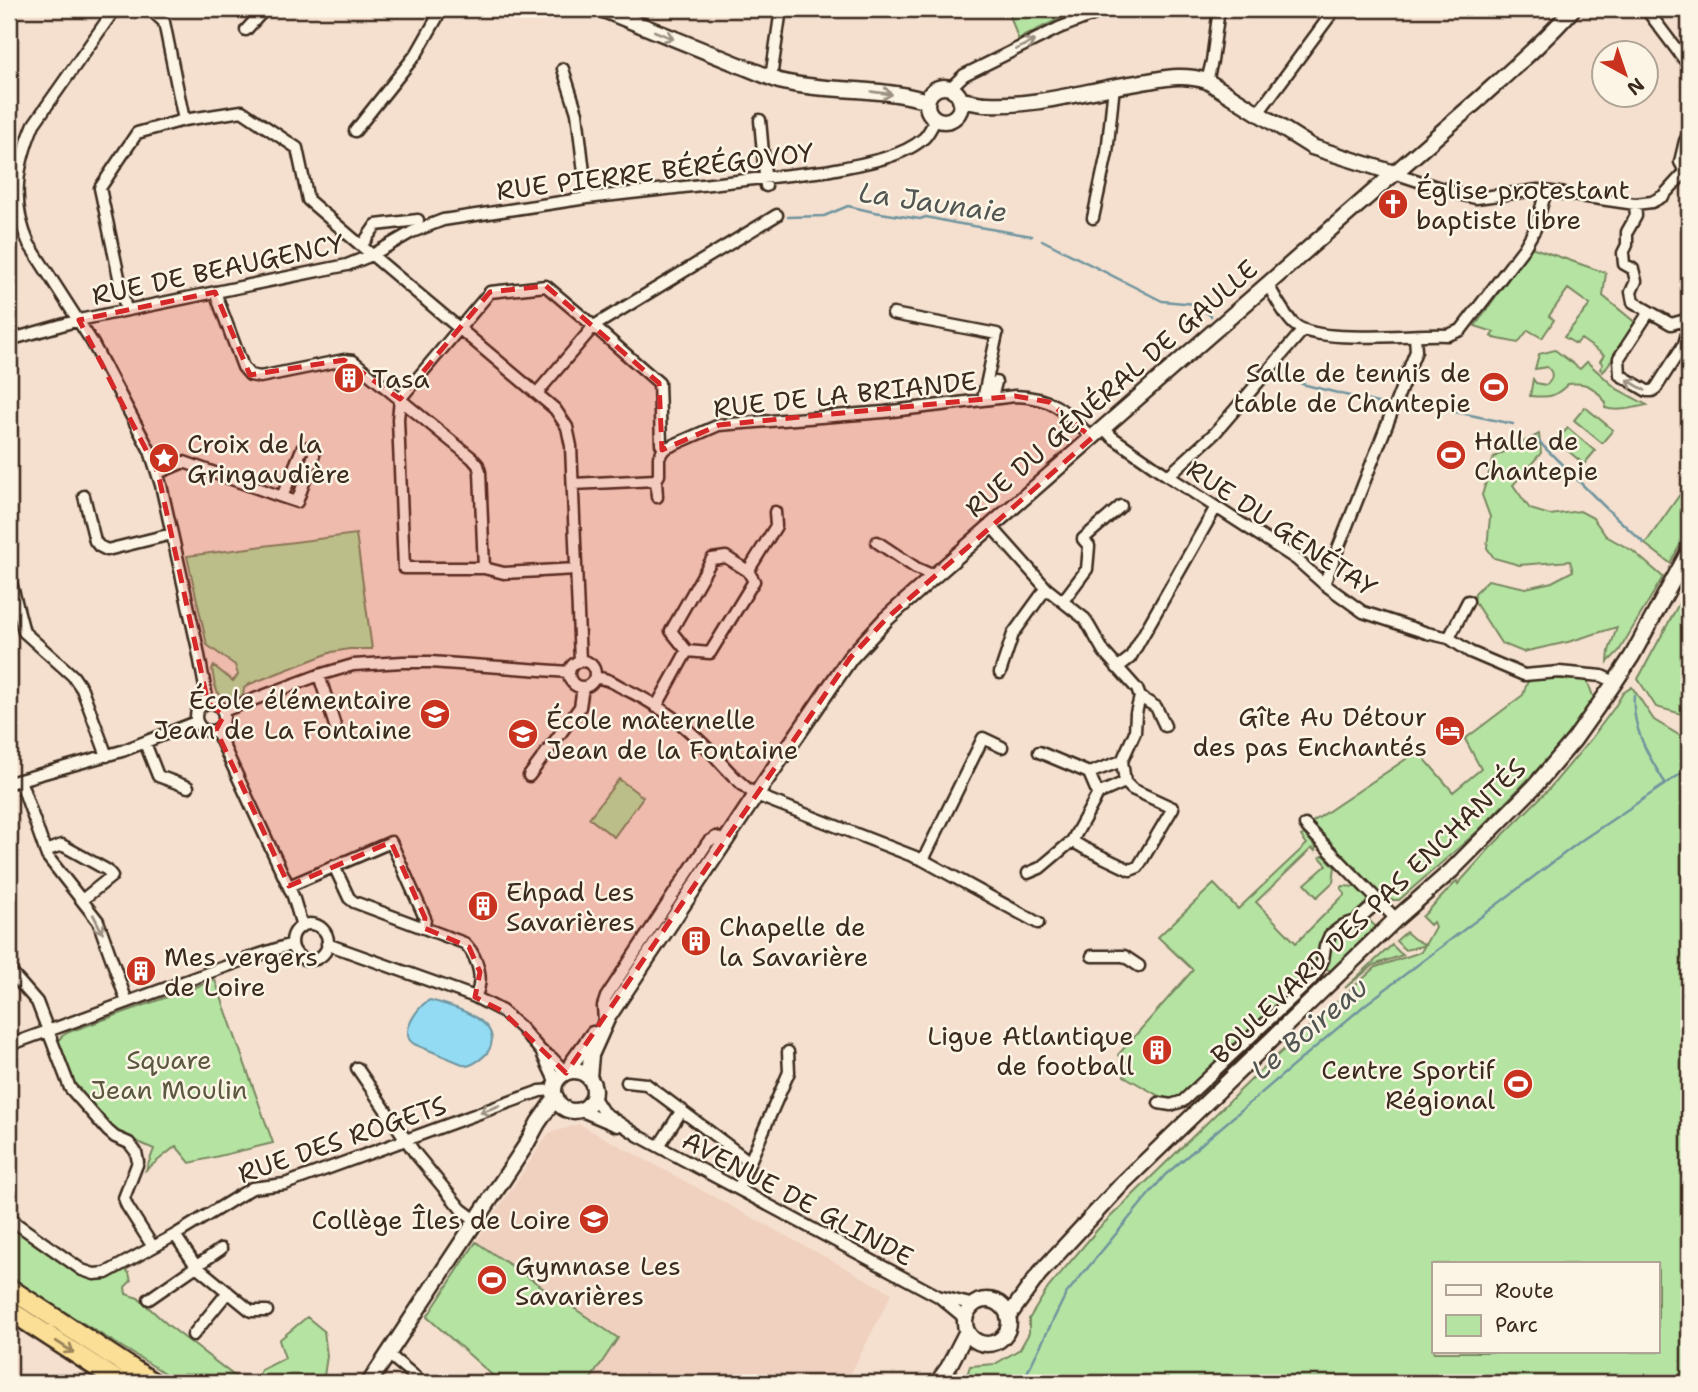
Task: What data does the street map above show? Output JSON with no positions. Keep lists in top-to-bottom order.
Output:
{
  "streets": {
    "street": [
      "RUE PIERRE BÉRÉGOVOY",
      "RUE DE BEAUGENCY",
      "RUE DU GÉNÉRAL DE GAULLE",
      "RUE DE LA BRIANDE",
      "RUE DU GENÉTAY",
      "BOULEVARD DES PAS ENCHANTÉS",
      "RUE DES ROGETS",
      "AVENUE DE GLINDE"
    ]
  },
  "crossings": [
    ["RUE PIERRE BÉRÉGOVOY", "RUE DE BEAUGENCY"],
    ["RUE DU GÉNÉRAL DE GAULLE", "RUE DE LA BRIANDE"],
    ["RUE DU GÉNÉRAL DE GAULLE", "RUE DU GENÉTAY"],
    ["RUE DU GÉNÉRAL DE GAULLE", "RUE DES ROGETS"],
    ["RUE DU GÉNÉRAL DE GAULLE", "AVENUE DE GLINDE"],
    ["RUE DU GENÉTAY", "BOULEVARD DES PAS ENCHANTÉS"],
    ["BOULEVARD DES PAS ENCHANTÉS", "AVENUE DE GLINDE"],
    ["RUE DES ROGETS", "AVENUE DE GLINDE"]
  ],
  "water": ["La Jaunaie", "Le Boireau"],
  "parks": ["Square Jean Moulin"],
  "places": {
    "church": ["Église protestant baptiste libre"],
    "building": [
      "Tasa",
      "Ehpad Les Savarières",
      "Chapelle de la Savarière",
      "Mes vergers de Loire",
      "Ligue Atlantique de football"
    ],
    "sports": [
      "Salle de tennis de table de Chantepie",
      "Halle de Chantepie",
      "Centre Sportif Régional",
      "Gymnase Les Savarières"
    ],
    "place": ["Croix de la Gringaudière"],
    "school or university": ["École élémentaire Jean de La Fontaine", "École maternelle Jean de la Fontaine", "Collège Îles de Loire"],
    "hotel": ["Gîte Au Détour des pas Enchantés"]
  },
  "legend": ["Route", "Parc"],
  "north": "bottom right"
}
